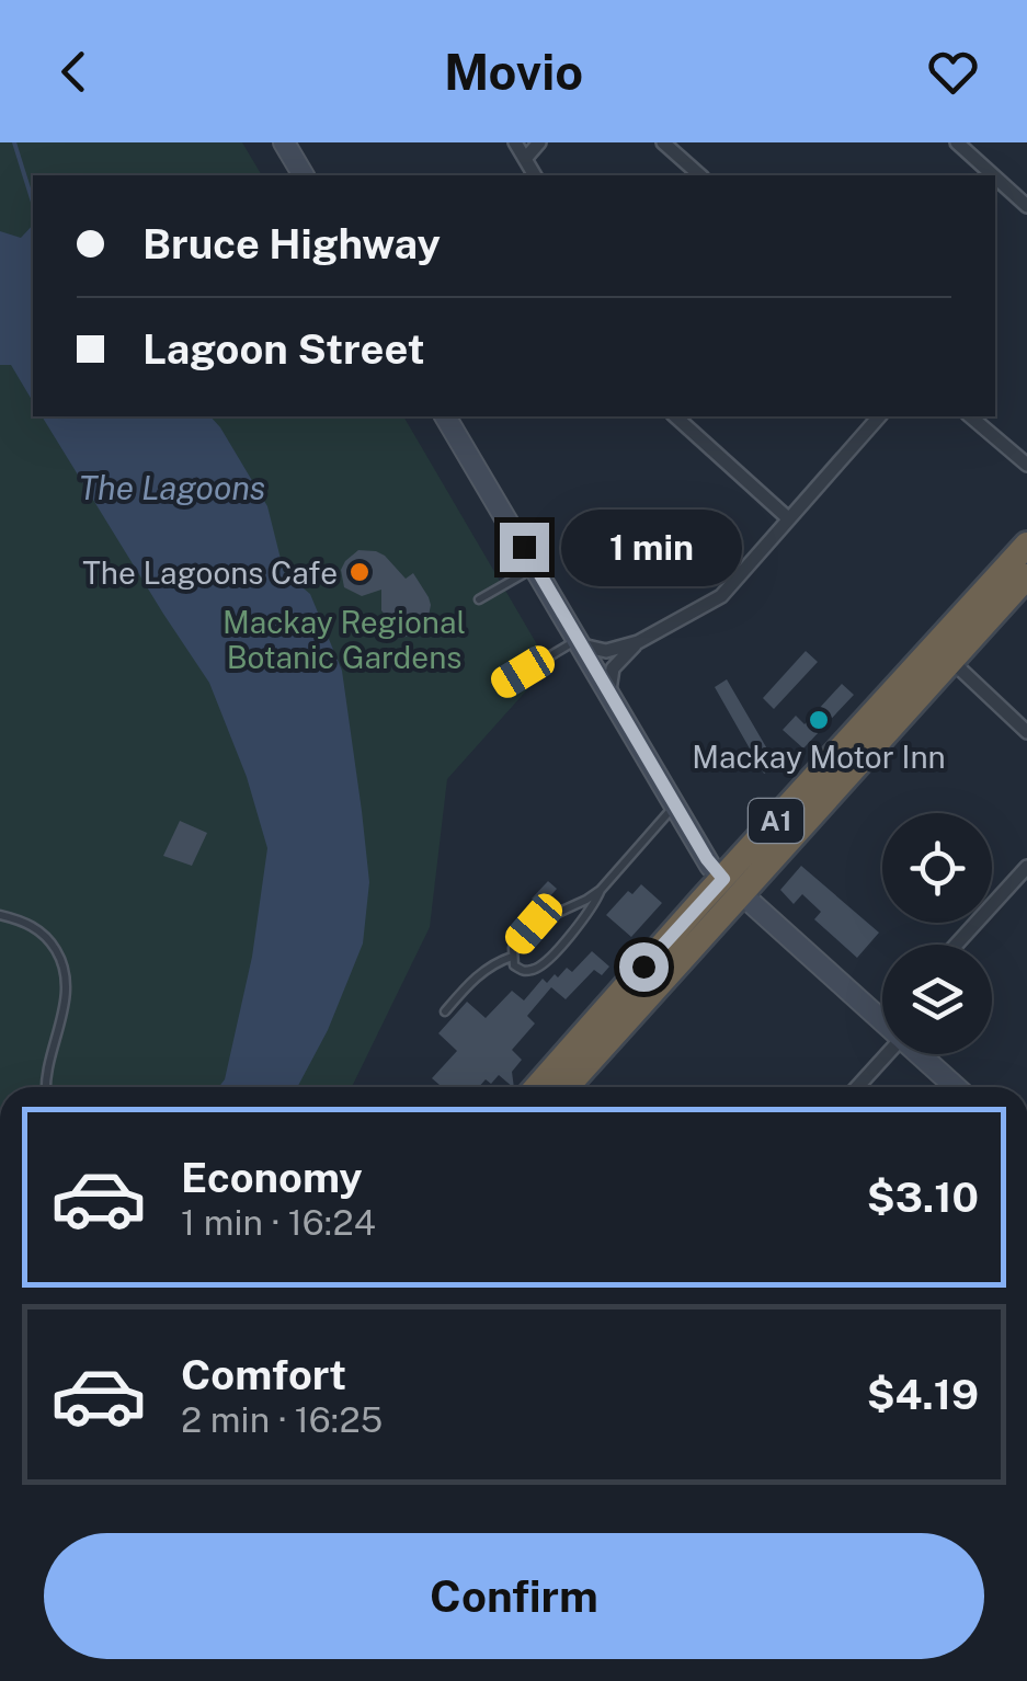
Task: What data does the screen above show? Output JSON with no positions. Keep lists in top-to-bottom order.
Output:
{
  "streets": {
    "highway": ["A1"]
  },
  "water": ["The Lagoons"],
  "parks": ["Mackay Regional Botanic Gardens"],
  "places": ["The Lagoons Cafe", "Mackay Motor Inn"],
  "page": {
    "header": "Movio",
    "banner": ["Bruce Highway", "Lagoon Street"],
    "bubble": "1 min",
    "list": [
      {
        "name": "Economy",
        "note": "1 min · 16:24",
        "value": "$3.10"
      },
      {
        "name": "Comfort",
        "note": "2 min · 16:25",
        "value": "$4.19"
      }
    ],
    "buttons": "Confirm"
  }
}
